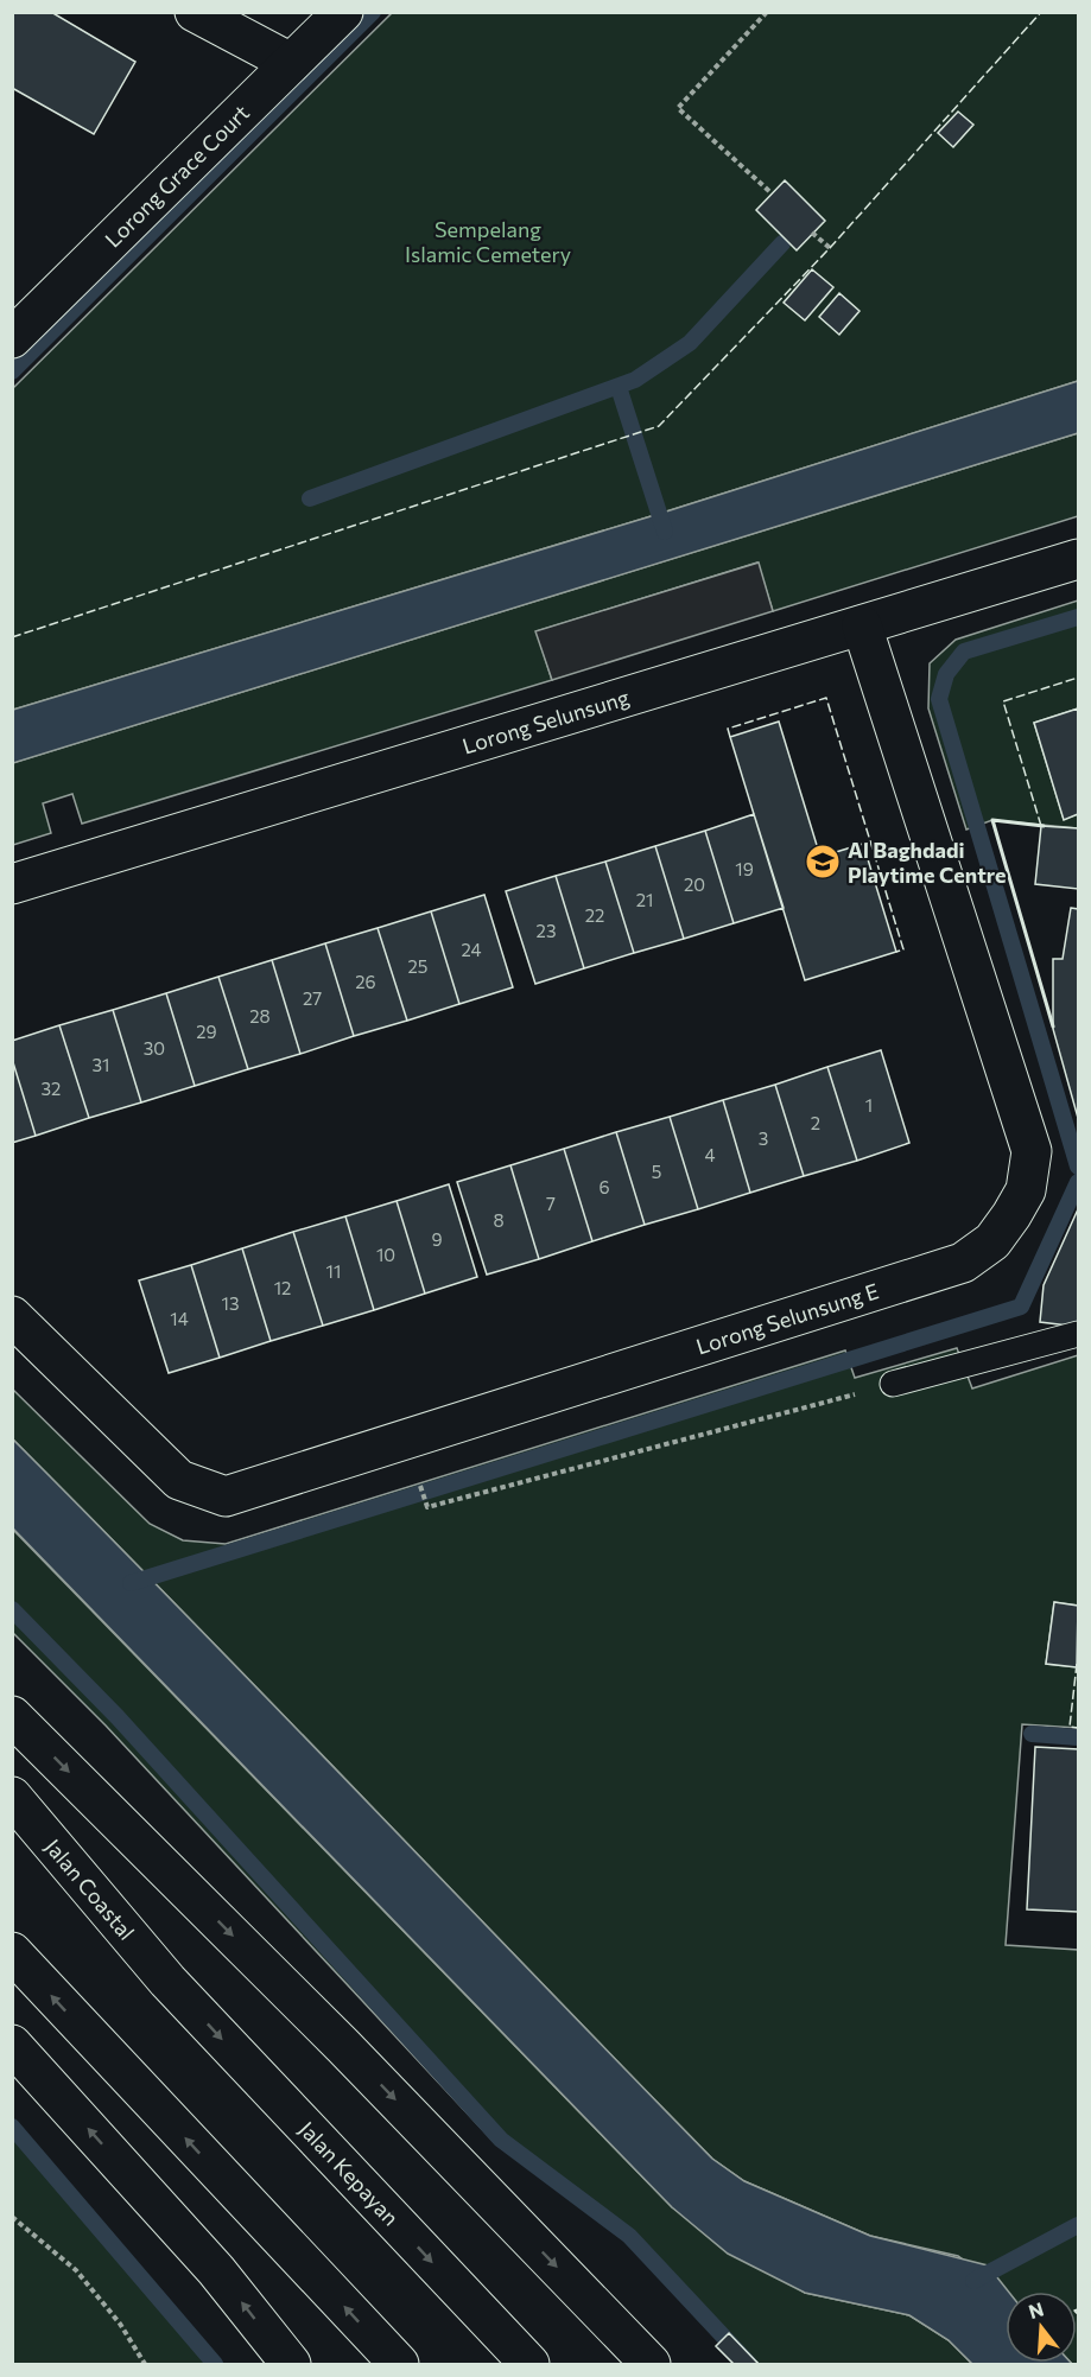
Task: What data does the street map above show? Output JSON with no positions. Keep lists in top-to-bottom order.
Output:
{
  "streets": {
    "main road": [
      "Lorong Grace Court",
      "Lorong Selunsung",
      "Lorong Selunsung E",
      "Jalan Coastal",
      "Jalan Kepayan"
    ]
  },
  "crossings": [
    ["Lorong Selunsung", "Lorong Selunsung E"],
    ["Jalan Coastal", "Jalan Kepayan"]
  ],
  "parks": ["Sempelang Islamic Cemetery"],
  "places": {
    "school or university": ["Al Baghdadi Playtime Centre"]
  },
  "house_numbers": [
    "19",
    "20",
    "21",
    "22",
    "23",
    "24",
    "25",
    "26",
    "27",
    "28",
    "29",
    "30",
    "31",
    "32",
    "1",
    "2",
    "3",
    "4",
    "5",
    "6",
    "7",
    "8",
    "9",
    "10",
    "11",
    "12",
    "13",
    "14"
  ],
  "north": "top"
}
